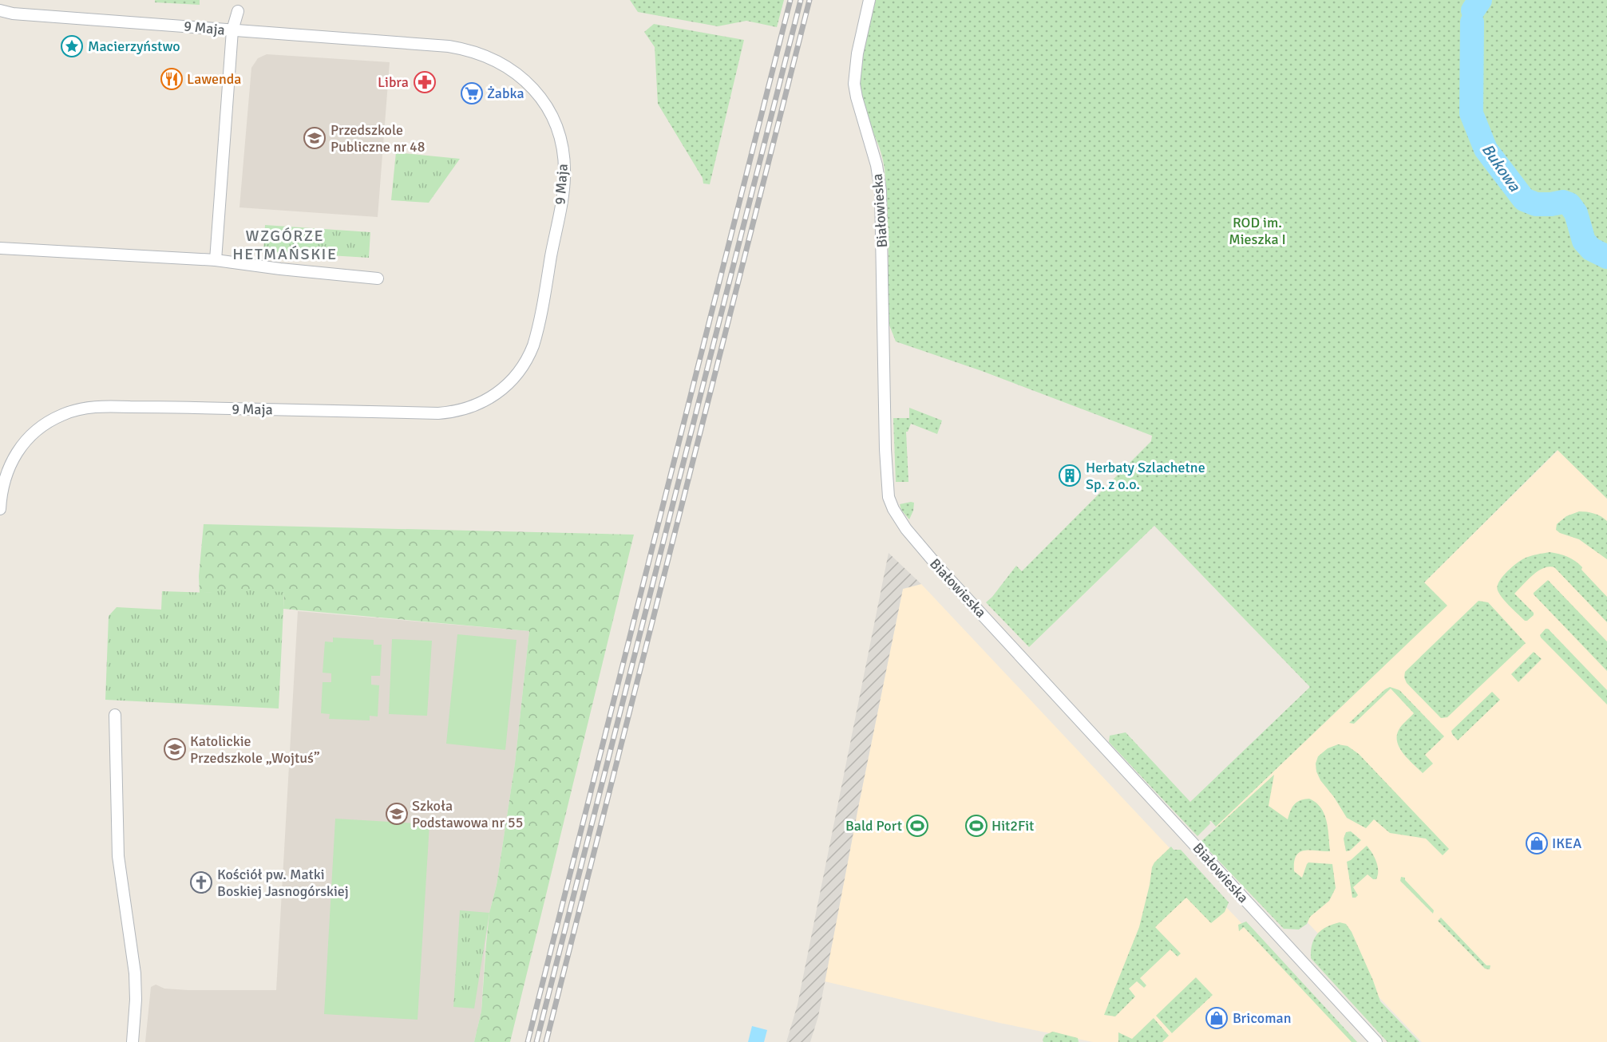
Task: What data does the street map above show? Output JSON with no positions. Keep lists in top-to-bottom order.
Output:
{
  "streets": {
    "street": ["9 Maja", "Białowieska"]
  },
  "districts": ["WZGÓRZE HETMAŃSKIE"],
  "water": ["Bukowa"],
  "parks": ["ROD im. Mieszka I"],
  "places": {
    "place": ["Macierzyństwo"],
    "restaurant": ["Lawenda"],
    "pharmacy": ["Libra"],
    "supermarket": ["Żabka"],
    "school or university": ["Przedszkole Publiczne nr 48", "Katolickie Przedszkole „Wojtuś”", "Szkoła Podstawowa nr 55"],
    "building": ["Herbaty Szlachetne Sp. z o.o."],
    "sports": ["Bald Port", "Hit2Fit"],
    "shop": ["IKEA", "Bricoman"],
    "church": ["Kościół pw. Matki Boskiej Jasnogórskiej"]
  }
}
